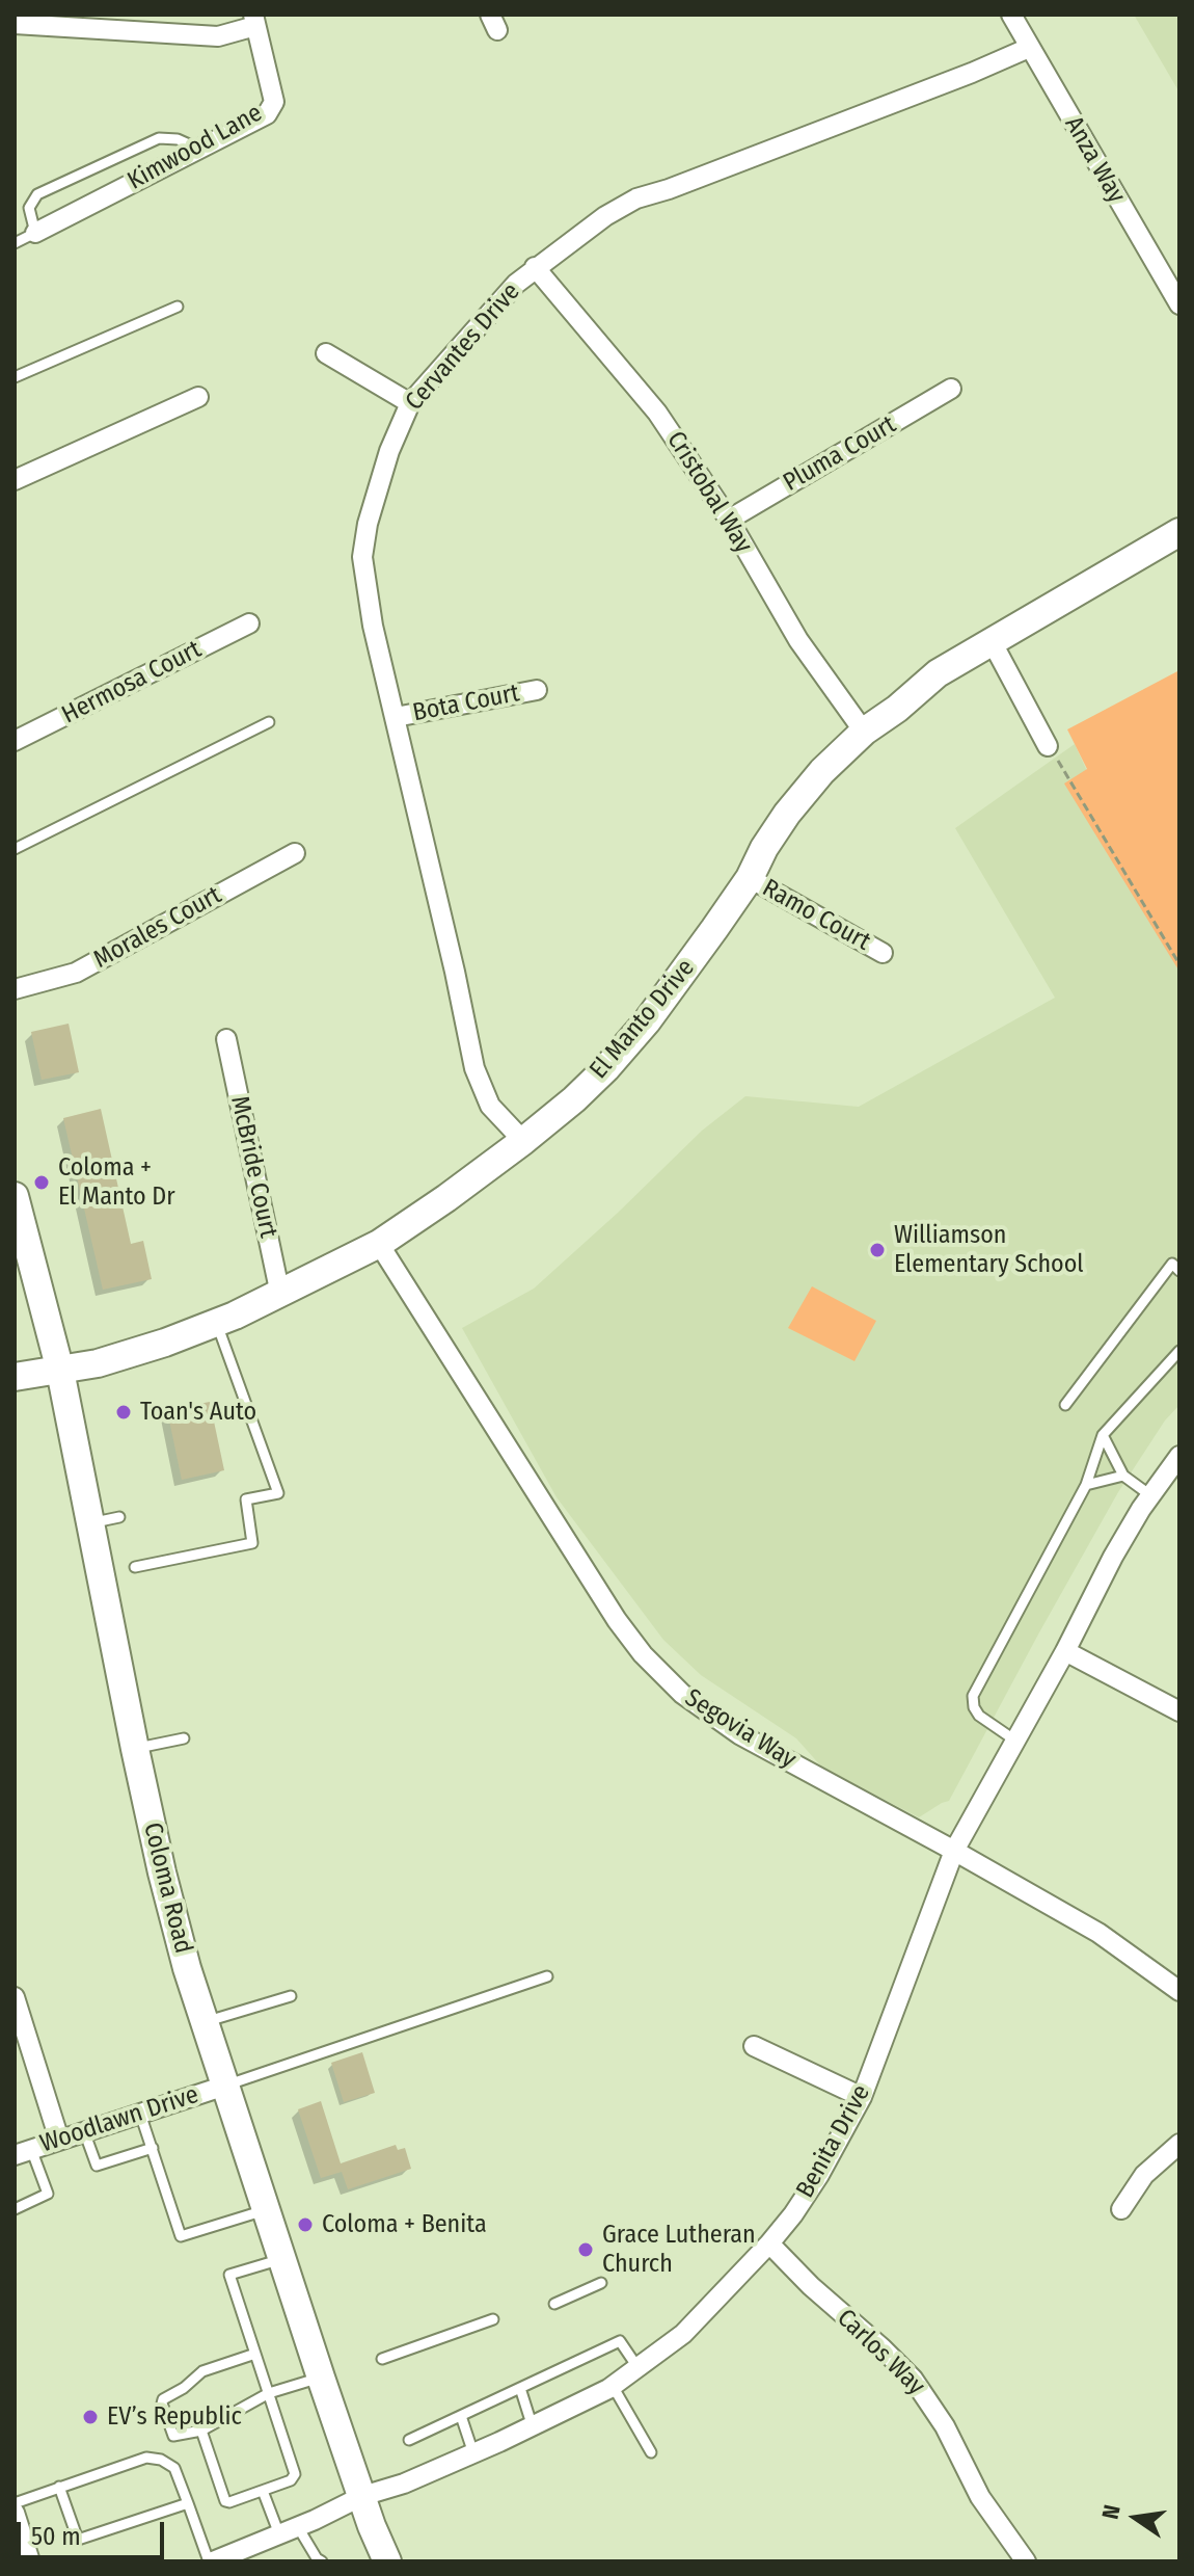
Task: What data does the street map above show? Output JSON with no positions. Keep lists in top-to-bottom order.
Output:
{
  "streets": {
    "street": [
      "Kimwood Lane",
      "Anza Way",
      "Cervantes Drive",
      "Pluma Court",
      "Cristobal Way",
      "Hermosa Court",
      "Bota Court",
      "Ramo Court",
      "Morales Court",
      "El Manto Drive",
      "McBride Court",
      "Segovia Way",
      "Coloma Road",
      "Woodlawn Drive",
      "Benita Drive",
      "Carlos Way"
    ]
  },
  "crossings": [
    ["Anza Way", "Cervantes Drive"],
    ["Cervantes Drive", "Cristobal Way"],
    ["Cervantes Drive", "Bota Court"],
    ["Cervantes Drive", "El Manto Drive"],
    ["Pluma Court", "Cristobal Way"],
    ["Cristobal Way", "El Manto Drive"],
    ["Ramo Court", "El Manto Drive"],
    ["El Manto Drive", "McBride Court"],
    ["El Manto Drive", "Segovia Way"],
    ["El Manto Drive", "Coloma Road"],
    ["Segovia Way", "Benita Drive"],
    ["Coloma Road", "Woodlawn Drive"],
    ["Coloma Road", "Benita Drive"],
    ["Benita Drive", "Carlos Way"]
  ],
  "places": [
    "Coloma + El Manto Dr",
    "Williamson Elementary School",
    "Toan's Auto",
    "Coloma + Benita",
    "Grace Lutheran Church",
    "EV’s Republic"
  ],
  "scale_bar": "50 m",
  "north": "left"
}
